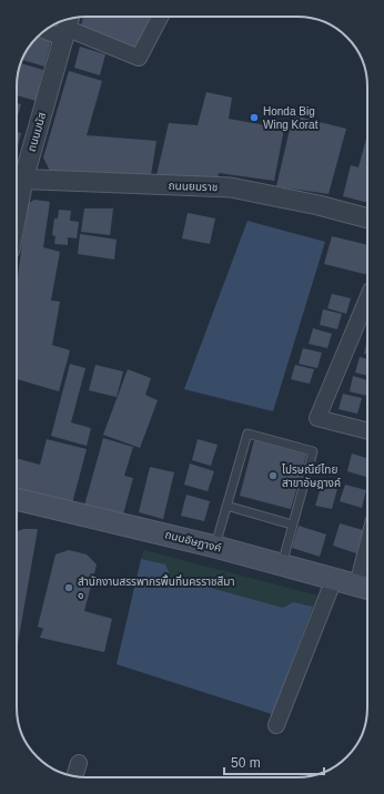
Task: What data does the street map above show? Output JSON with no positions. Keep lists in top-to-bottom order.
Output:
{
  "streets": {
    "main road": ["ถนนอัษฎางค์"],
    "street": ["ถนนมนัส", "ถนนยมราช"]
  },
  "crossings": [
    ["ถนนมนัส", "ถนนยมราช"]
  ],
  "places": ["Honda Big Wing Korat", "ไปรษณีย์ไทย สาขาอัษฎางค์", "สำนักงานสรรพากรพื้นที่นครราชสีมา ๑"],
  "scale_bar": "50 m"
}
